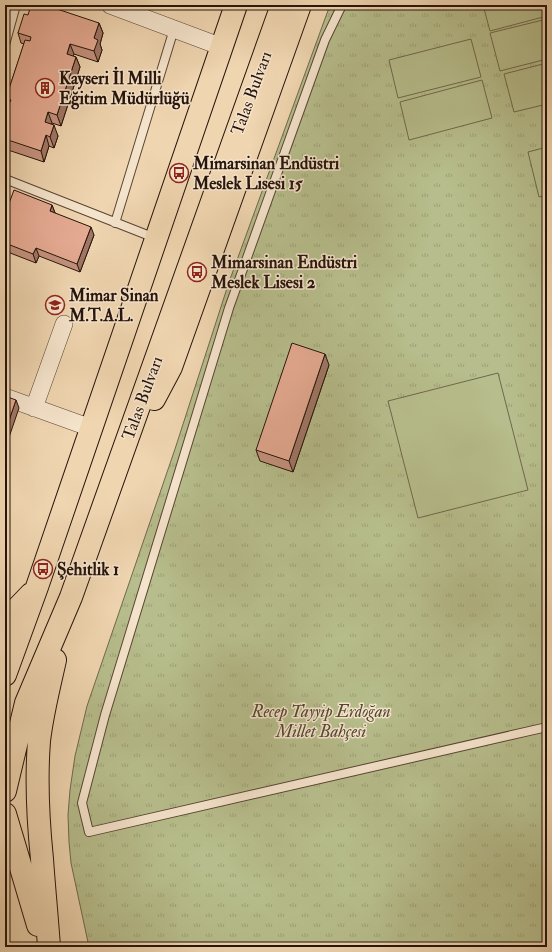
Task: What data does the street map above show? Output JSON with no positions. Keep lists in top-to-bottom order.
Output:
{
  "streets": {
    "main road": ["Talas Bulvarı"]
  },
  "parks": ["Recep Tayyip Erdoğan Millet Bahçesi"],
  "places": {
    "building": ["Kayseri İl Milli Eğitim Müdürlüğü"],
    "bus stop": ["Mimarsinan Endüstri Meslek Lisesi 15", "Mimarsinan Endüstri Meslek Lisesi 2", "Şehitlik 1"],
    "school or university": ["Mimar Sinan M.T.A.L."]
  }
}
